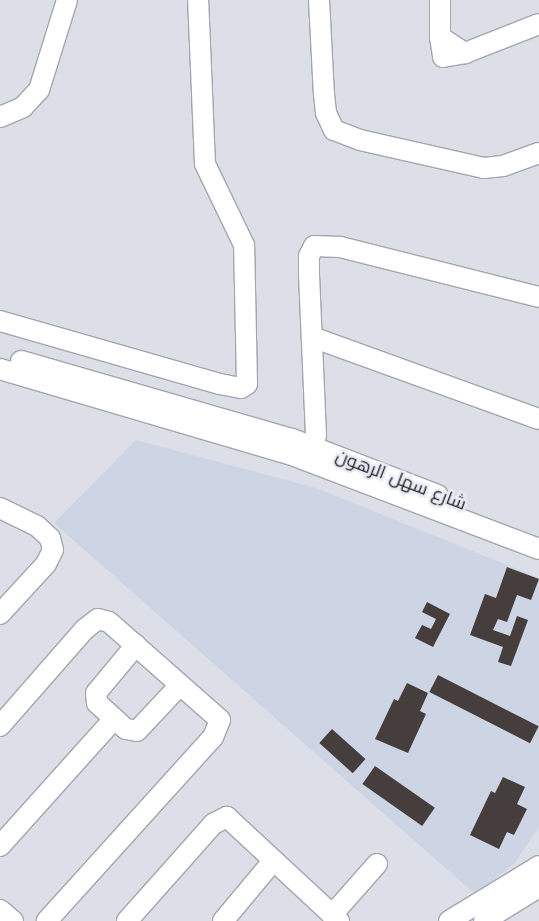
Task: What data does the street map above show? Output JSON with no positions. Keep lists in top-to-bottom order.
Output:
{
  "streets": {
    "street": ["شارع سهل الرهون"]
  }
}
